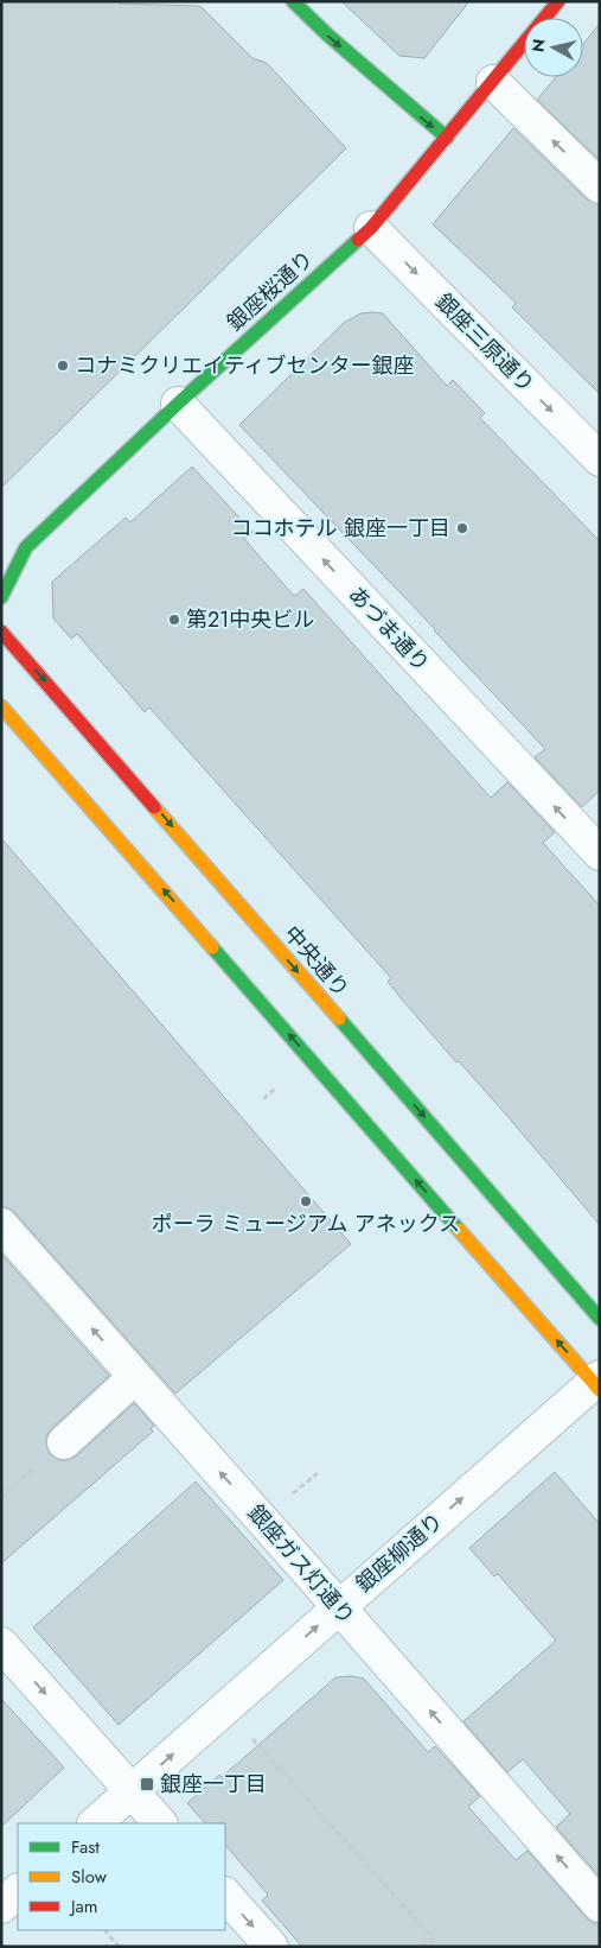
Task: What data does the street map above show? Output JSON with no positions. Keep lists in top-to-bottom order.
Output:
{
  "streets": {
    "main road": ["銀座桜通り", "中央通り"],
    "street": [
      "銀座三原通り",
      "あづま通り",
      "銀座柳通り",
      "銀座ガス灯通り"
    ]
  },
  "crossings": [
    ["銀座桜通り", "銀座三原通り"],
    ["銀座桜通り", "あづま通り"],
    ["銀座柳通り", "銀座ガス灯通り"]
  ],
  "one_way": ["あづま通り", "銀座柳通り"],
  "places": {
    "other": [
      "コナミクリエイティブセンター銀座",
      "ココホテル 銀座一丁目",
      "第21中央ビル",
      "ポーラ ミュージアム アネックス"
    ],
    "transit": ["銀座一丁目"]
  },
  "legend": ["Fast", "Slow", "Jam"],
  "north": "left"
}
